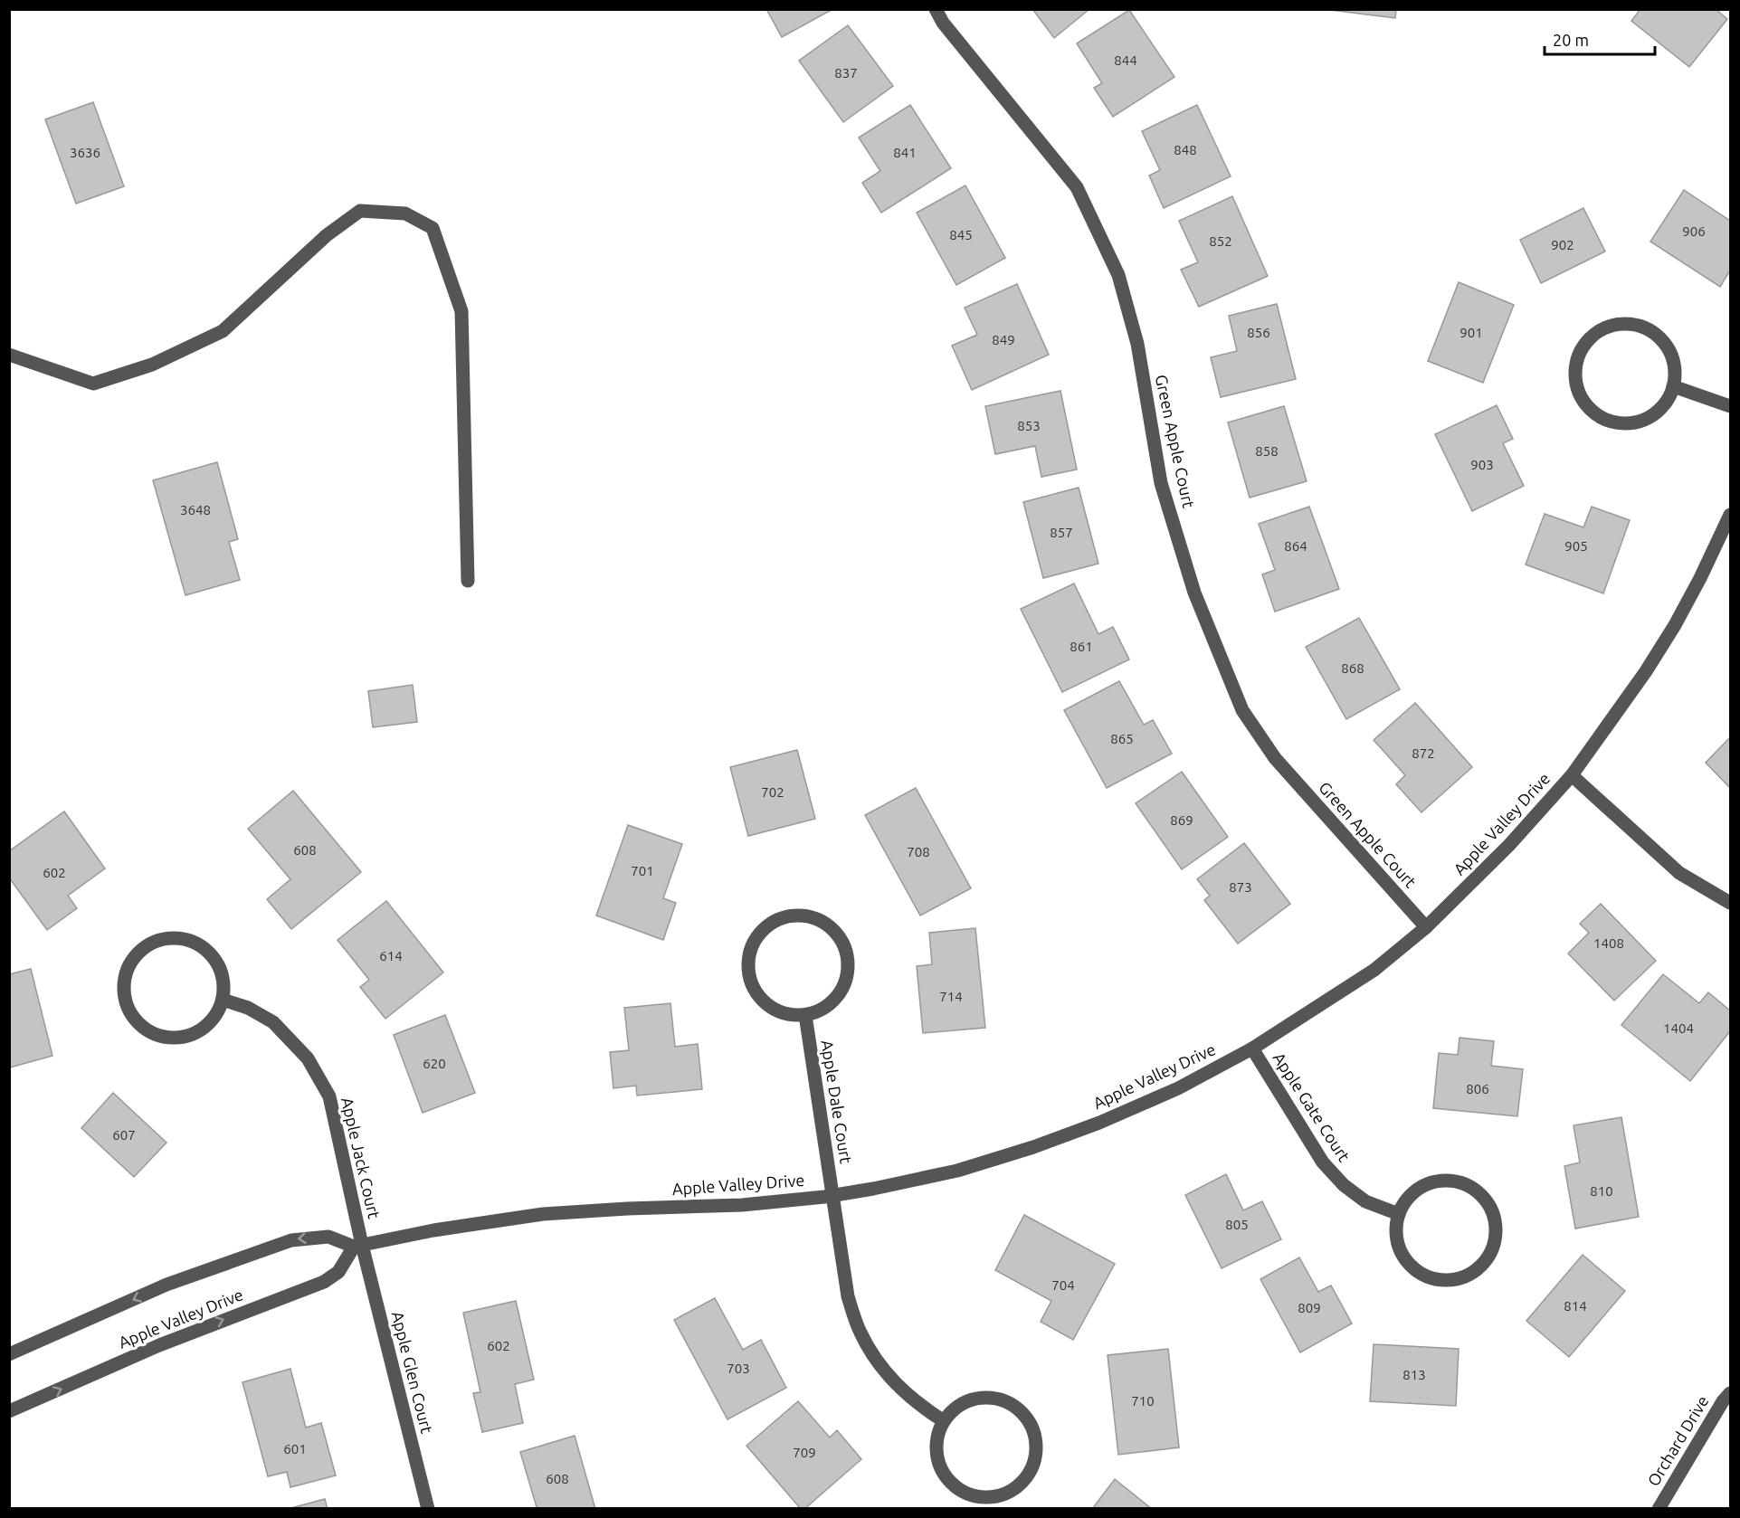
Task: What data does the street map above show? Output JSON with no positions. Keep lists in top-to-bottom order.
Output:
{
  "streets": {
    "street": [
      "Green Apple Court",
      "Apple Valley Drive",
      "Apple Dale Court",
      "Apple Gate Court",
      "Apple Jack Court",
      "Apple Glen Court",
      "Orchard Drive"
    ]
  },
  "crossings": [
    ["Green Apple Court", "Apple Valley Drive"],
    ["Apple Valley Drive", "Apple Dale Court"],
    ["Apple Valley Drive", "Apple Gate Court"],
    ["Apple Valley Drive", "Apple Jack Court"],
    ["Apple Valley Drive", "Apple Glen Court"],
    ["Apple Jack Court", "Apple Glen Court"]
  ],
  "house_numbers": [
    "844",
    "837",
    "848",
    "3636",
    "841",
    "906",
    "845",
    "852",
    "902",
    "856",
    "901",
    "849",
    "853",
    "858",
    "903",
    "3648",
    "857",
    "864",
    "905",
    "861",
    "868",
    "865",
    "872",
    "702",
    "869",
    "608",
    "708",
    "701",
    "602",
    "873",
    "1408",
    "614",
    "714",
    "1404",
    "620",
    "806",
    "607",
    "810",
    "805",
    "704",
    "814",
    "809",
    "602",
    "703",
    "813",
    "710",
    "601",
    "709",
    "608"
  ],
  "scale_bar": "20 m"
}
